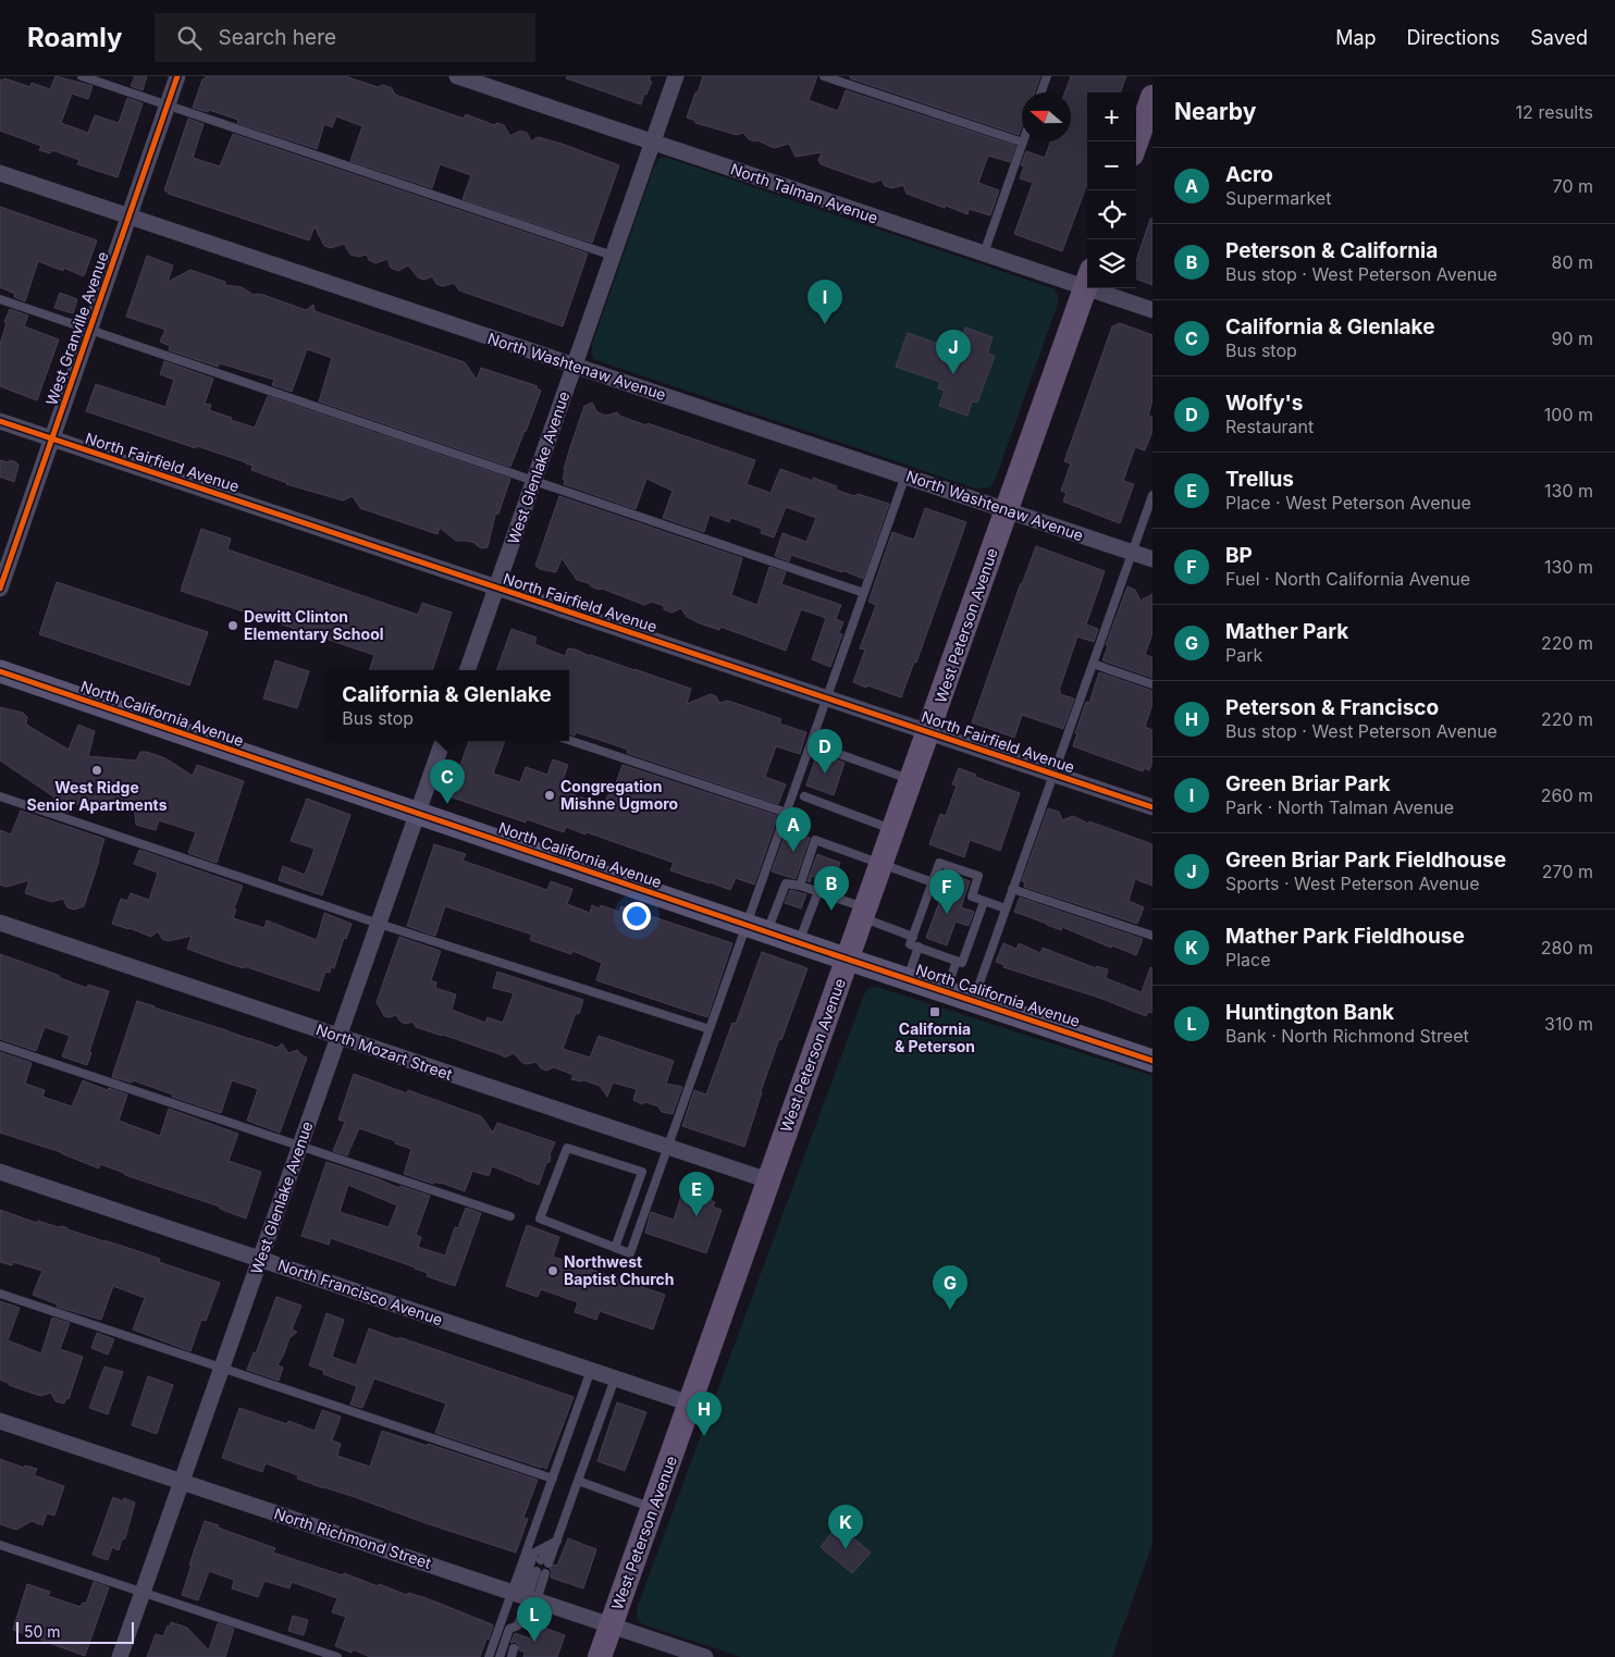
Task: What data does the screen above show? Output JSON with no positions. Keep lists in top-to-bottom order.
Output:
{
  "streets": {
    "main road": ["West Peterson Avenue", "North California Avenue"],
    "street": [
      "North Talman Avenue",
      "West Granville Avenue",
      "North Washtenaw Avenue",
      "North Fairfield Avenue",
      "West Glenlake Avenue",
      "North Mozart Street",
      "North Francisco Avenue",
      "North Richmond Street"
    ]
  },
  "crossings": [
    ["North Talman Avenue", "West Glenlake Avenue"],
    ["West Granville Avenue", "North Washtenaw Avenue"],
    ["West Granville Avenue", "North Fairfield Avenue"],
    ["North Washtenaw Avenue", "West Glenlake Avenue"],
    ["North Washtenaw Avenue", "West Peterson Avenue"],
    ["North Fairfield Avenue", "West Glenlake Avenue"],
    ["North Fairfield Avenue", "West Peterson Avenue"],
    ["West Glenlake Avenue", "North California Avenue"],
    ["West Glenlake Avenue", "North Mozart Street"],
    ["West Glenlake Avenue", "North Francisco Avenue"],
    ["West Glenlake Avenue", "North Richmond Street"],
    ["West Peterson Avenue", "North California Avenue"],
    ["West Peterson Avenue", "North Mozart Street"],
    ["West Peterson Avenue", "North Francisco Avenue"],
    ["West Peterson Avenue", "North Richmond Street"]
  ],
  "places": {
    "other": [
      "Dewitt Clinton Elementary School",
      "West Ridge Senior Apartments",
      "Congregation Mishne Ugmoro",
      "Northwest Baptist Church"
    ],
    "transit": ["California & Peterson"]
  },
  "scale_bar": "50 m",
  "north": "left",
  "page": {
    "header": "Roamly",
    "search": "Search here",
    "nav": ["Map", "Directions", "Saved"],
    "heading": ["Nearby", "12 results"],
    "map_buttons": ["+", "−"],
    "list": [
      {
        "mark": "A",
        "name": "Acro",
        "note": "Supermarket",
        "value": "70 m"
      },
      {
        "mark": "B",
        "name": "Peterson & California",
        "note": "Bus stop · West Peterson Avenue",
        "value": "80 m"
      },
      {
        "mark": "C",
        "name": "California & Glenlake",
        "note": "Bus stop",
        "value": "90 m"
      },
      {
        "mark": "D",
        "name": "Wolfy's",
        "note": "Restaurant",
        "value": "100 m"
      },
      {
        "mark": "E",
        "name": "Trellus",
        "note": "Place · West Peterson Avenue",
        "value": "130 m"
      },
      {
        "mark": "F",
        "name": "BP",
        "note": "Fuel · North California Avenue",
        "value": "130 m"
      },
      {
        "mark": "G",
        "name": "Mather Park",
        "note": "Park",
        "value": "220 m"
      },
      {
        "mark": "H",
        "name": "Peterson & Francisco",
        "note": "Bus stop · West Peterson Avenue",
        "value": "220 m"
      },
      {
        "mark": "I",
        "name": "Green Briar Park",
        "note": "Park · North Talman Avenue",
        "value": "260 m"
      },
      {
        "mark": "J",
        "name": "Green Briar Park Fieldhouse",
        "note": "Sports · West Peterson Avenue",
        "value": "270 m"
      },
      {
        "mark": "K",
        "name": "Mather Park Fieldhouse",
        "note": "Place",
        "value": "280 m"
      },
      {
        "mark": "L",
        "name": "Huntington Bank",
        "note": "Bank · North Richmond Street",
        "value": "310 m"
      }
    ],
    "pins": [
      "I",
      "J",
      "D",
      "C",
      "A",
      "B",
      "F",
      "E",
      "G",
      "H",
      "K",
      "L"
    ],
    "popup": ["California & Glenlake", "Bus stop"],
    "scale": "50 m"
  }
}
